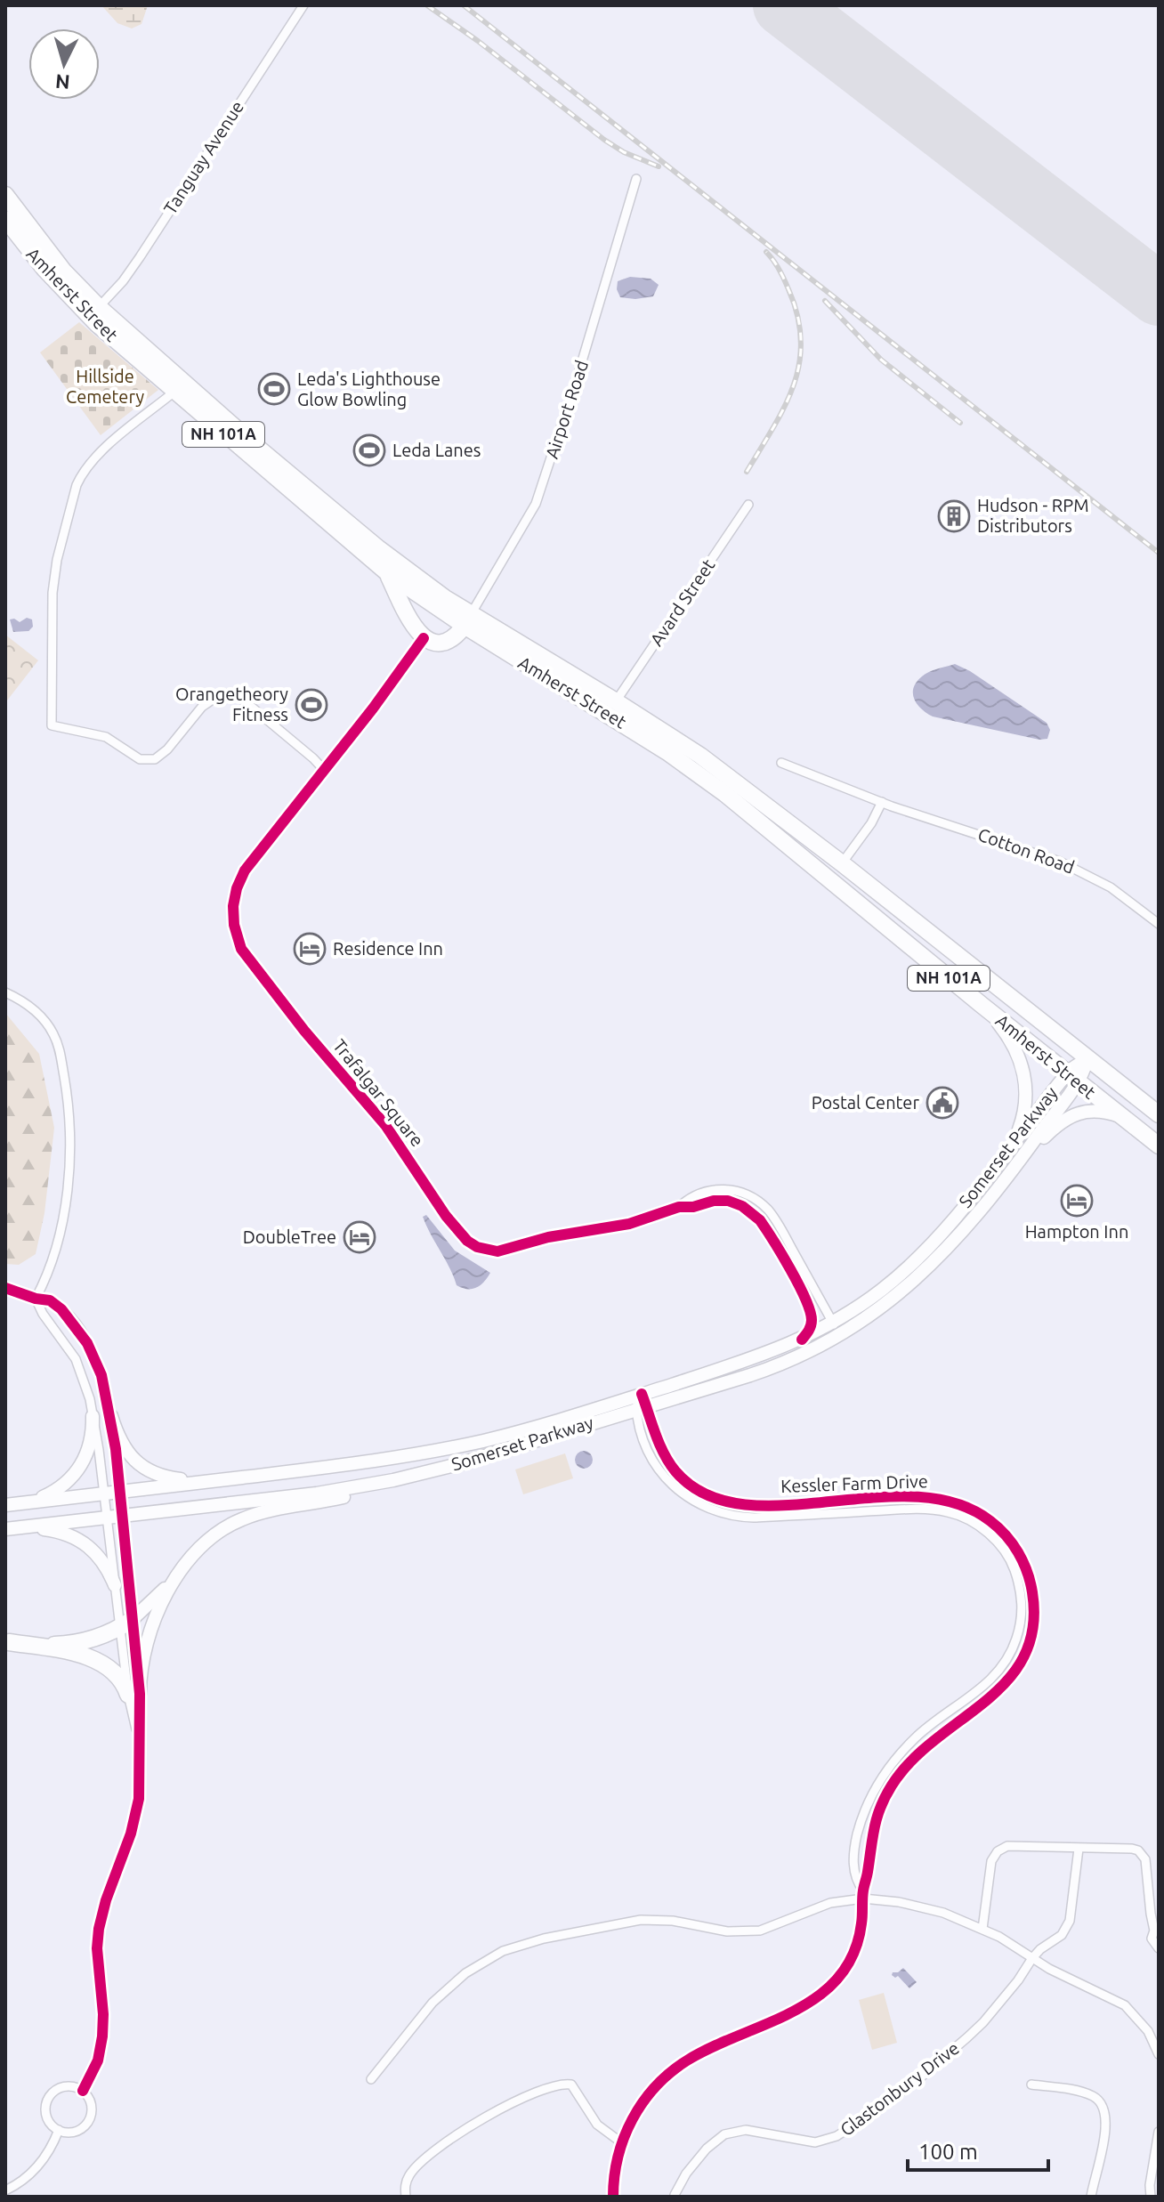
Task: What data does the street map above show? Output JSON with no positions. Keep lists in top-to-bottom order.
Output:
{
  "streets": {
    "highway": ["Amherst Street", "NH 101A"],
    "main road": ["Somerset Parkway"],
    "street": [
      "Tanguay Avenue",
      "Airport Road",
      "Avard Street",
      "Cotton Road",
      "Trafalgar Square",
      "Kessler Farm Drive",
      "Glastonbury Drive"
    ]
  },
  "crossings": [
    ["Tanguay Avenue", "Amherst Street"],
    ["Amherst Street", "Airport Road"],
    ["Amherst Street", "Avard Street"],
    ["Amherst Street", "Somerset Parkway"],
    ["Trafalgar Square", "Somerset Parkway"],
    ["Somerset Parkway", "Kessler Farm Drive"]
  ],
  "parks": ["Hillside Cemetery"],
  "places": {
    "sports": ["Leda's Lighthouse Glow Bowling", "Leda Lanes", "Orangetheory Fitness"],
    "building": ["Hudson - RPM Distributors"],
    "hotel": ["Residence Inn", "Hampton Inn", "DoubleTree"],
    "public building": ["Postal Center"]
  },
  "scale_bar": "100 m",
  "north": "bottom"
}
